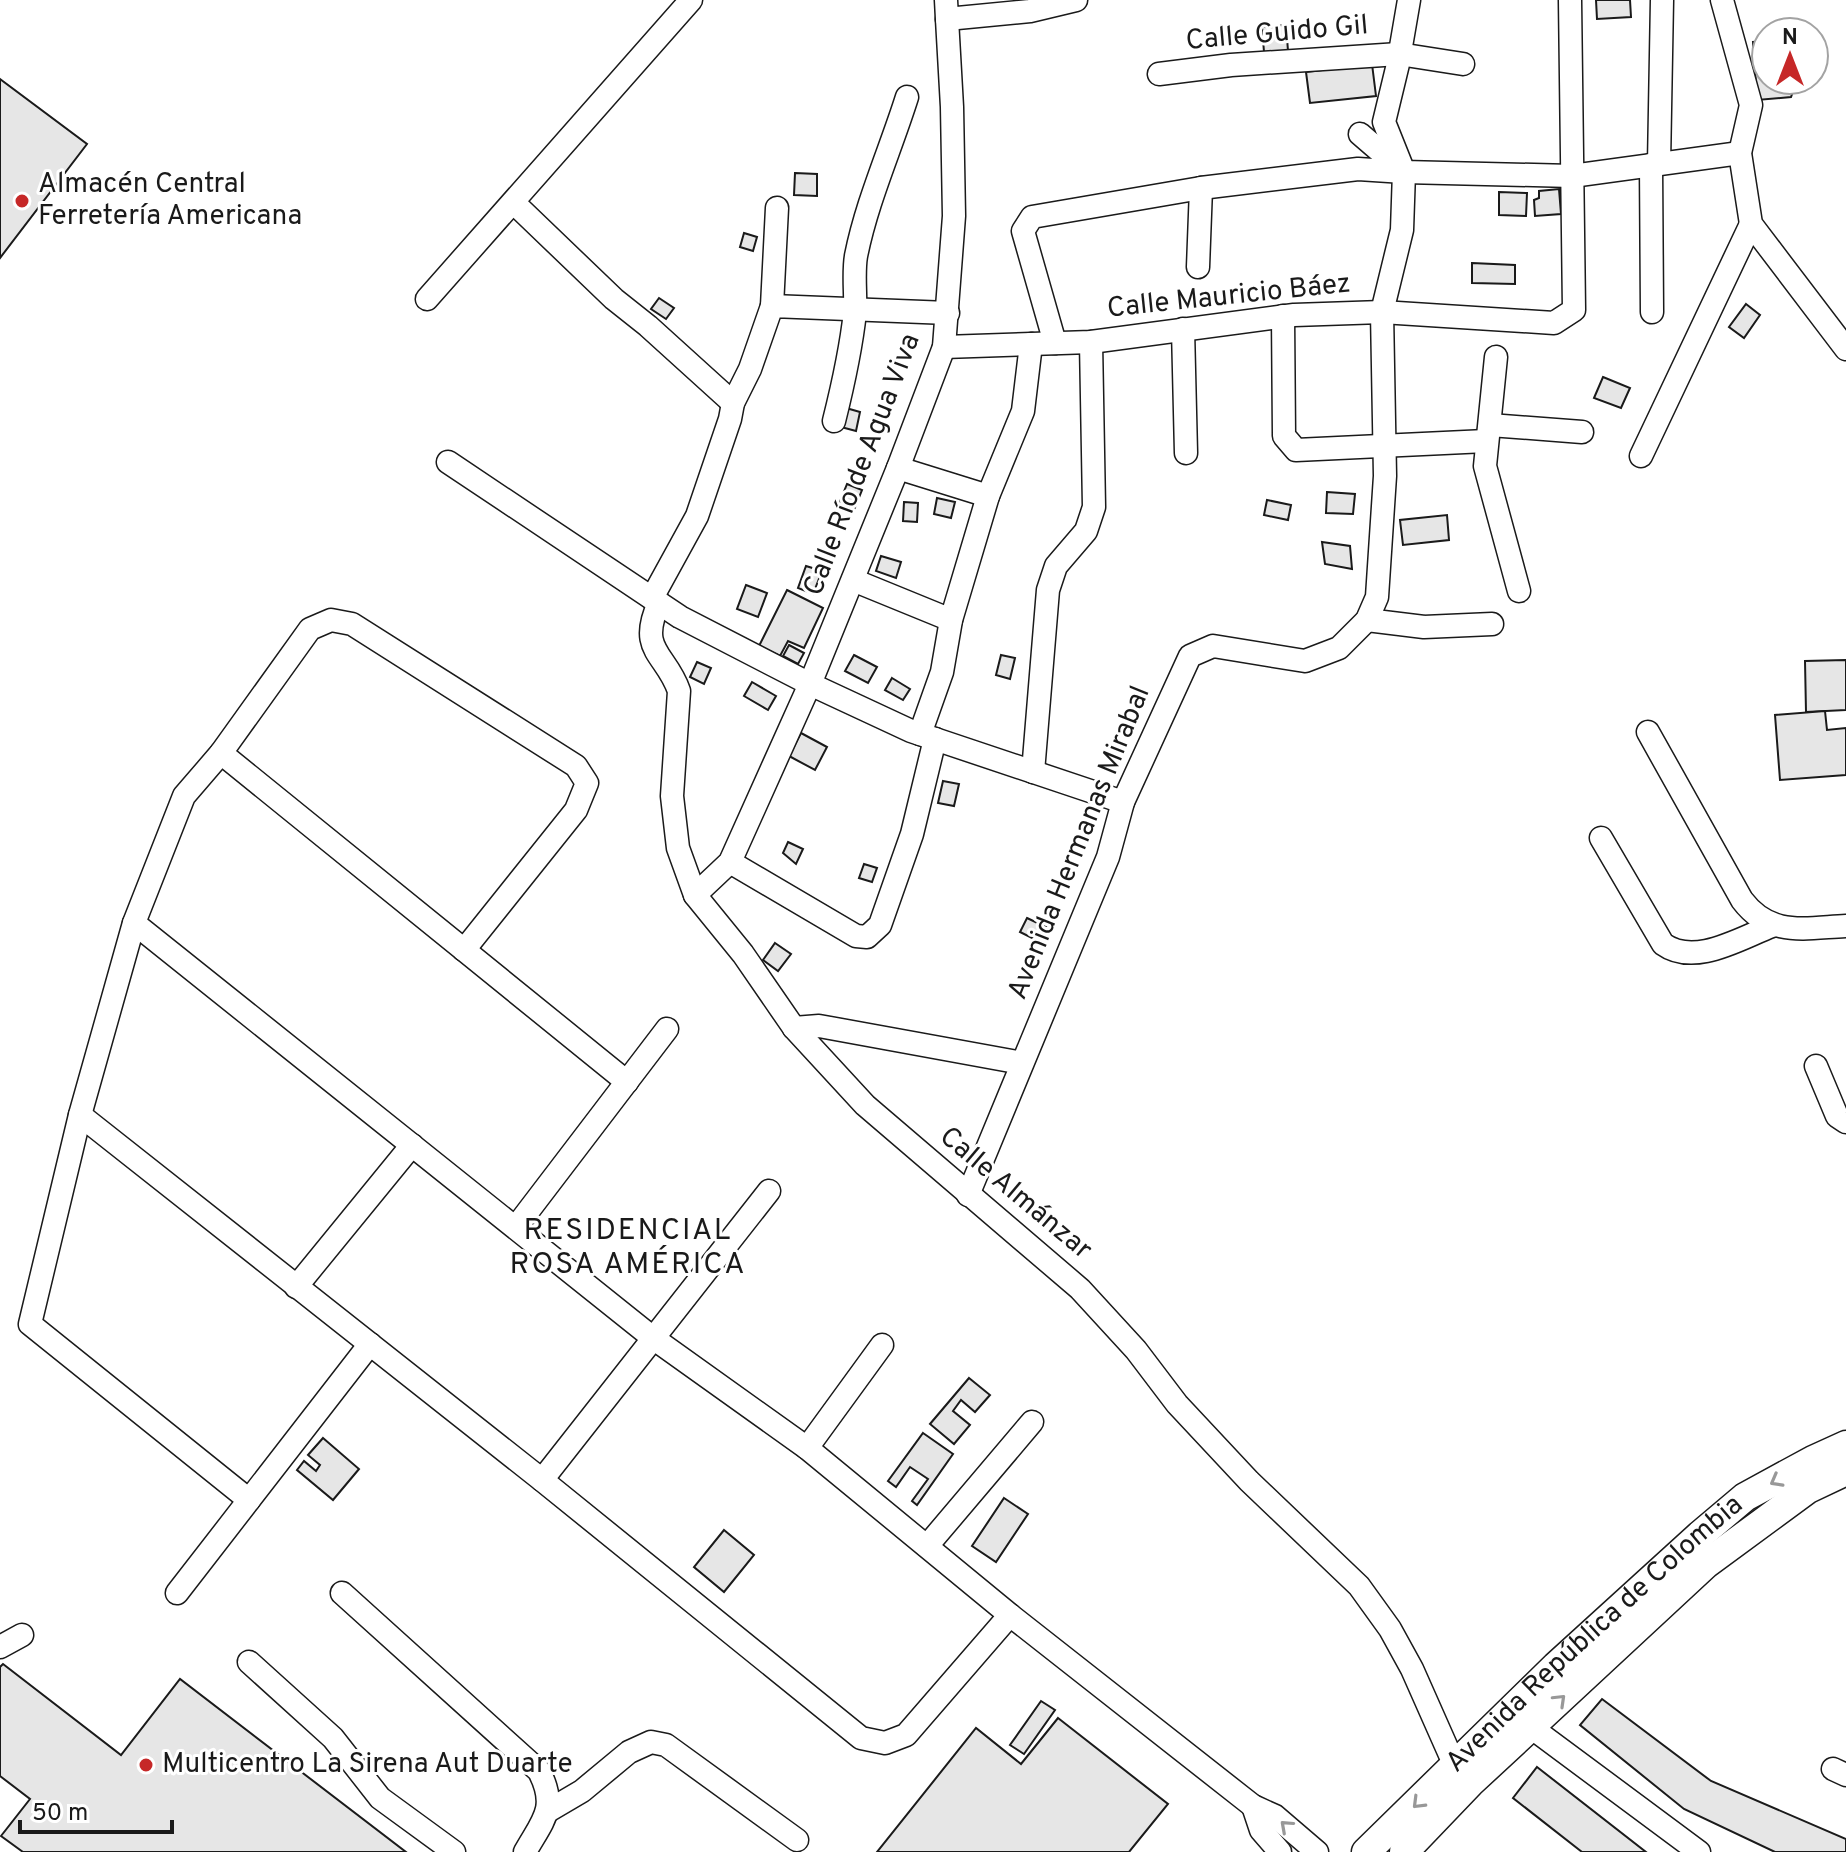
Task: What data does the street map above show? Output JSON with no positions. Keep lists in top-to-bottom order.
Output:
{
  "streets": {
    "main road": ["Avenida República de Colombia"],
    "street": [
      "Calle Guido Gil",
      "Calle Mauricio Báez",
      "Calle Río de Agua Viva",
      "Avenida Hermanas Mirabal",
      "Calle Almánzar"
    ]
  },
  "crossings": [
    ["Calle Guido Gil", "Avenida Hermanas Mirabal"],
    ["Calle Mauricio Báez", "Calle Río de Agua Viva"],
    ["Calle Mauricio Báez", "Avenida Hermanas Mirabal"],
    ["Calle Río de Agua Viva", "Calle Almánzar"],
    ["Avenida Hermanas Mirabal", "Calle Almánzar"],
    ["Calle Almánzar", "Avenida República de Colombia"]
  ],
  "districts": ["RESIDENCIAL ROSA AMÉRICA"],
  "places": ["Almacén Central Ferretería Americana", "Multicentro La Sirena Aut Duarte"],
  "scale_bar": "50 m",
  "north": "top"
}
